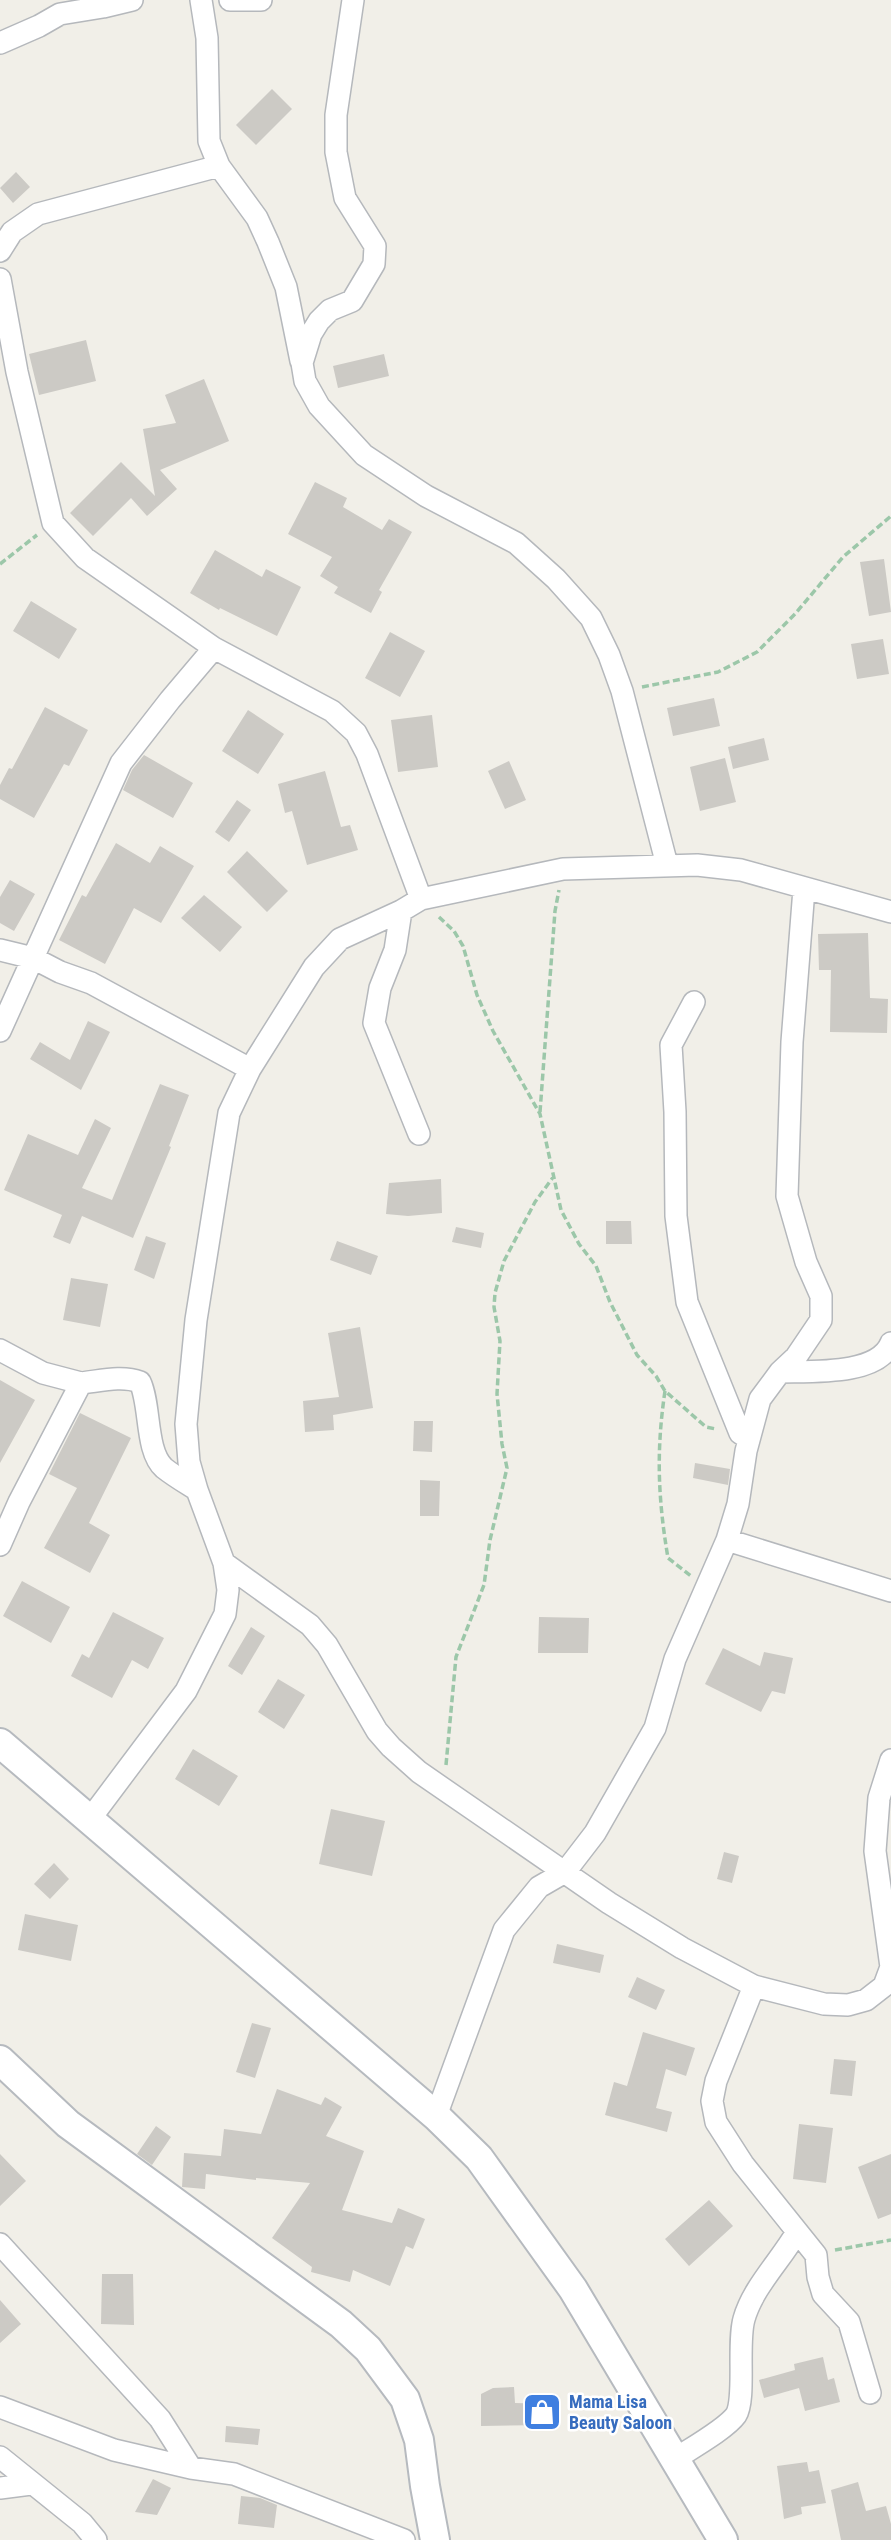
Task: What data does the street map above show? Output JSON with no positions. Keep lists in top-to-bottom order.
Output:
{
  "places": {
    "shop": ["Mama Lisa Beauty Saloon"]
  }
}
